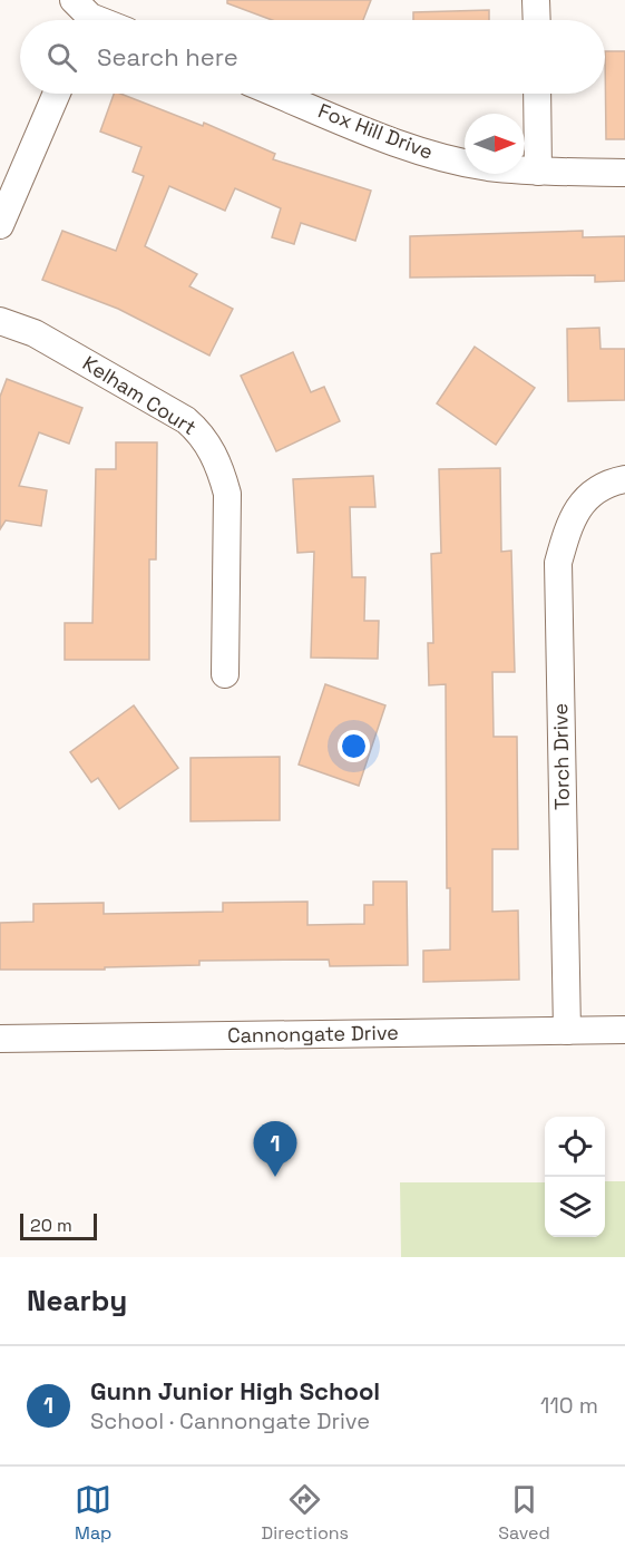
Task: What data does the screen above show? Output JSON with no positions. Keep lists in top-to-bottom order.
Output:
{
  "streets": {
    "street": [
      "Fox Hill Drive",
      "Kelham Court",
      "Torch Drive",
      "Cannongate Drive"
    ]
  },
  "crossings": [
    ["Torch Drive", "Cannongate Drive"]
  ],
  "scale_bar": "20 m",
  "north": "right",
  "page": {
    "search": "Search here",
    "pins": "1",
    "scale": "20 m",
    "heading": "Nearby",
    "list": [
      {
        "mark": "1",
        "name": "Gunn Junior High School",
        "note": "School · Cannongate Drive",
        "value": "110 m"
      }
    ],
    "nav": ["Map", "Directions", "Saved"]
  }
}
